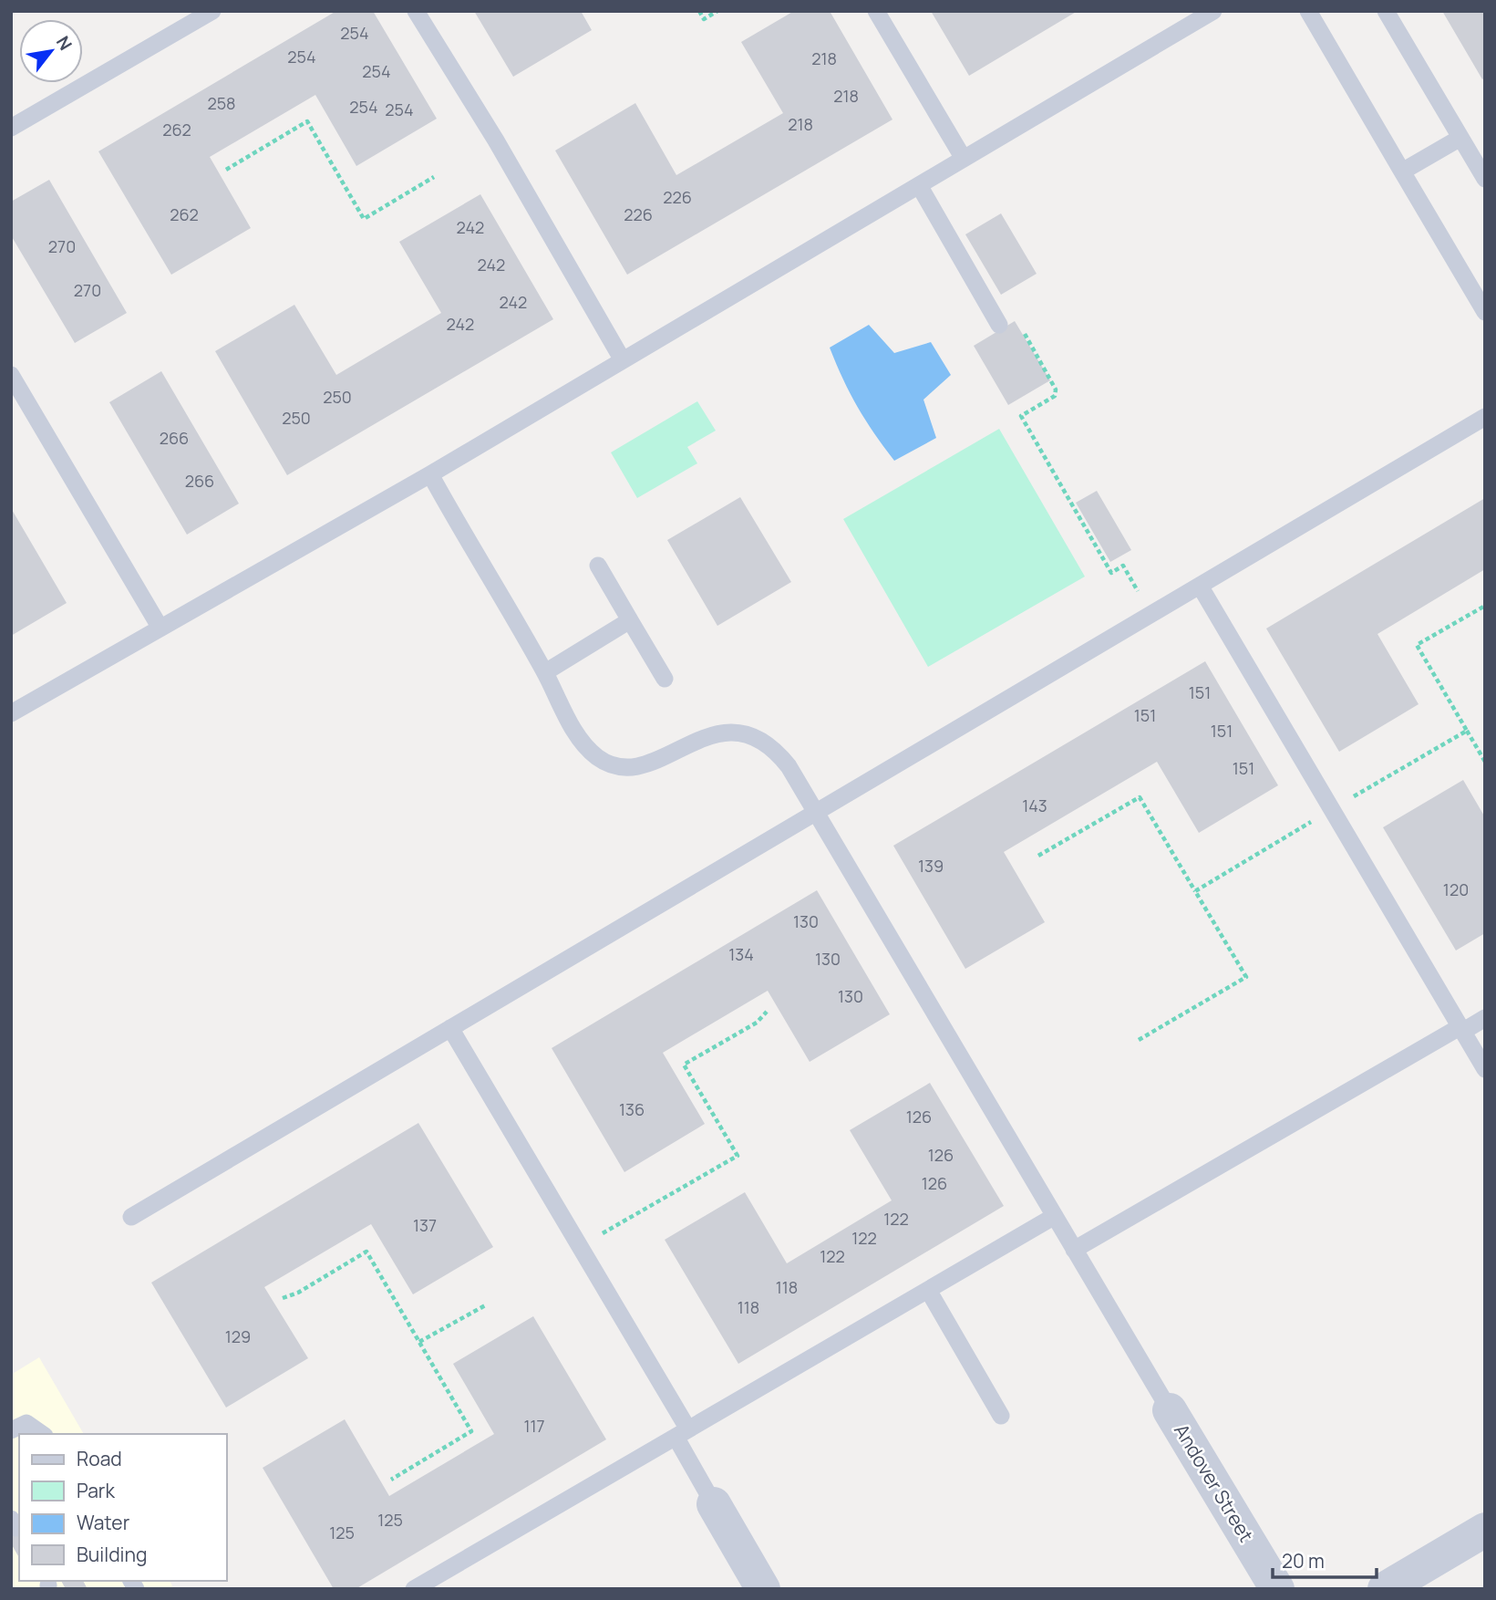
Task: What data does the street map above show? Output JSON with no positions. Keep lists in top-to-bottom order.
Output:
{
  "streets": {
    "street": ["Andover Street"]
  },
  "house_numbers": [
    "254",
    "254",
    "218",
    "254",
    "218",
    "258",
    "254",
    "254",
    "218",
    "262",
    "226",
    "262",
    "226",
    "242",
    "270",
    "242",
    "270",
    "242",
    "242",
    "250",
    "250",
    "266",
    "266",
    "151",
    "151",
    "151",
    "151",
    "143",
    "139",
    "120",
    "130",
    "134",
    "130",
    "130",
    "136",
    "126",
    "126",
    "126",
    "122",
    "137",
    "122",
    "122",
    "118",
    "118",
    "129",
    "117",
    "125",
    "125"
  ],
  "legend": [
    "Road",
    "Park",
    "Water",
    "Building"
  ],
  "scale_bar": "20 m",
  "north": "top right"
}
